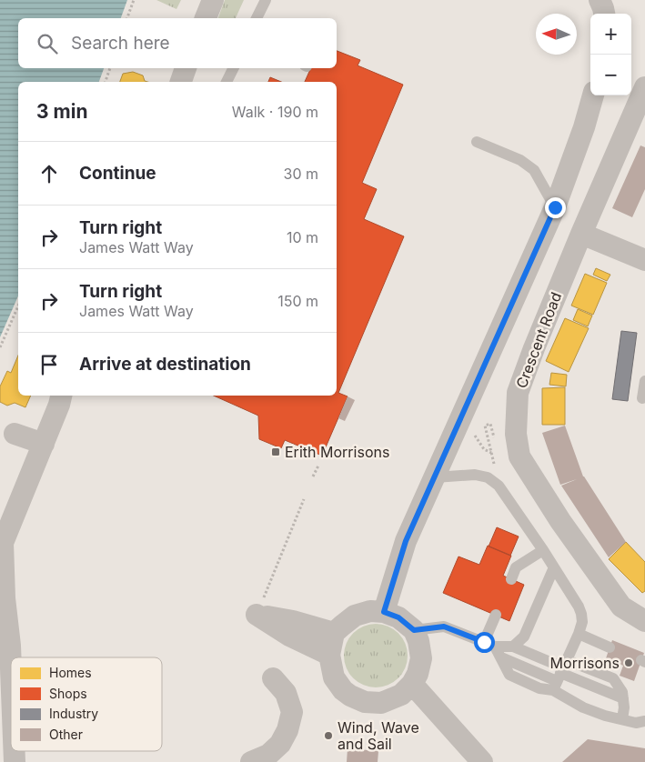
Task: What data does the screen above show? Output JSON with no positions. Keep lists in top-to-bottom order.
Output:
{
  "streets": {
    "street": ["Crescent Road"]
  },
  "places": {
    "transit": ["Erith Morrisons"],
    "other": ["Morrisons", "Wind, Wave and Sail"]
  },
  "legend": [
    "Homes",
    "Shops",
    "Industry",
    "Other"
  ],
  "north": "left",
  "page": {
    "map_buttons": ["+", "−"],
    "search": "Search here",
    "heading": ["3 min", "Walk · 190 m"],
    "list": [
      ["Continue", "30 m"],
      ["Turn right", "James Watt Way", "10 m"],
      ["Turn right", "James Watt Way", "150 m"],
      "Arrive at destination"
    ]
  }
}
